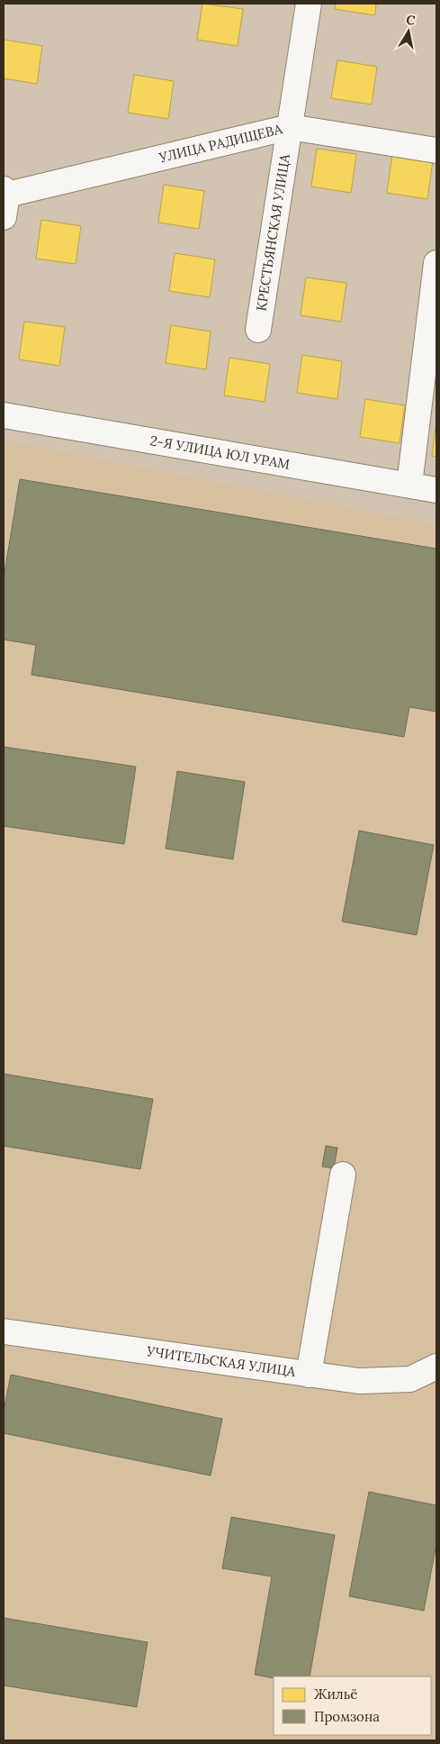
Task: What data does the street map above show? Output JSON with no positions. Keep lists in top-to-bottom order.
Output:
{
  "streets": {
    "street": [
      "УЛИЦА РАДИЩЕВА",
      "КРЕСТЬЯНСКАЯ УЛИЦА",
      "2-Я УЛИЦА ЮЛ УРАМ",
      "УЧИТЕЛЬСКАЯ УЛИЦА"
    ]
  },
  "crossings": [
    ["УЛИЦА РАДИЩЕВА", "КРЕСТЬЯНСКАЯ УЛИЦА"]
  ],
  "legend": ["Жильё", "Промзона"],
  "north": "top"
}
